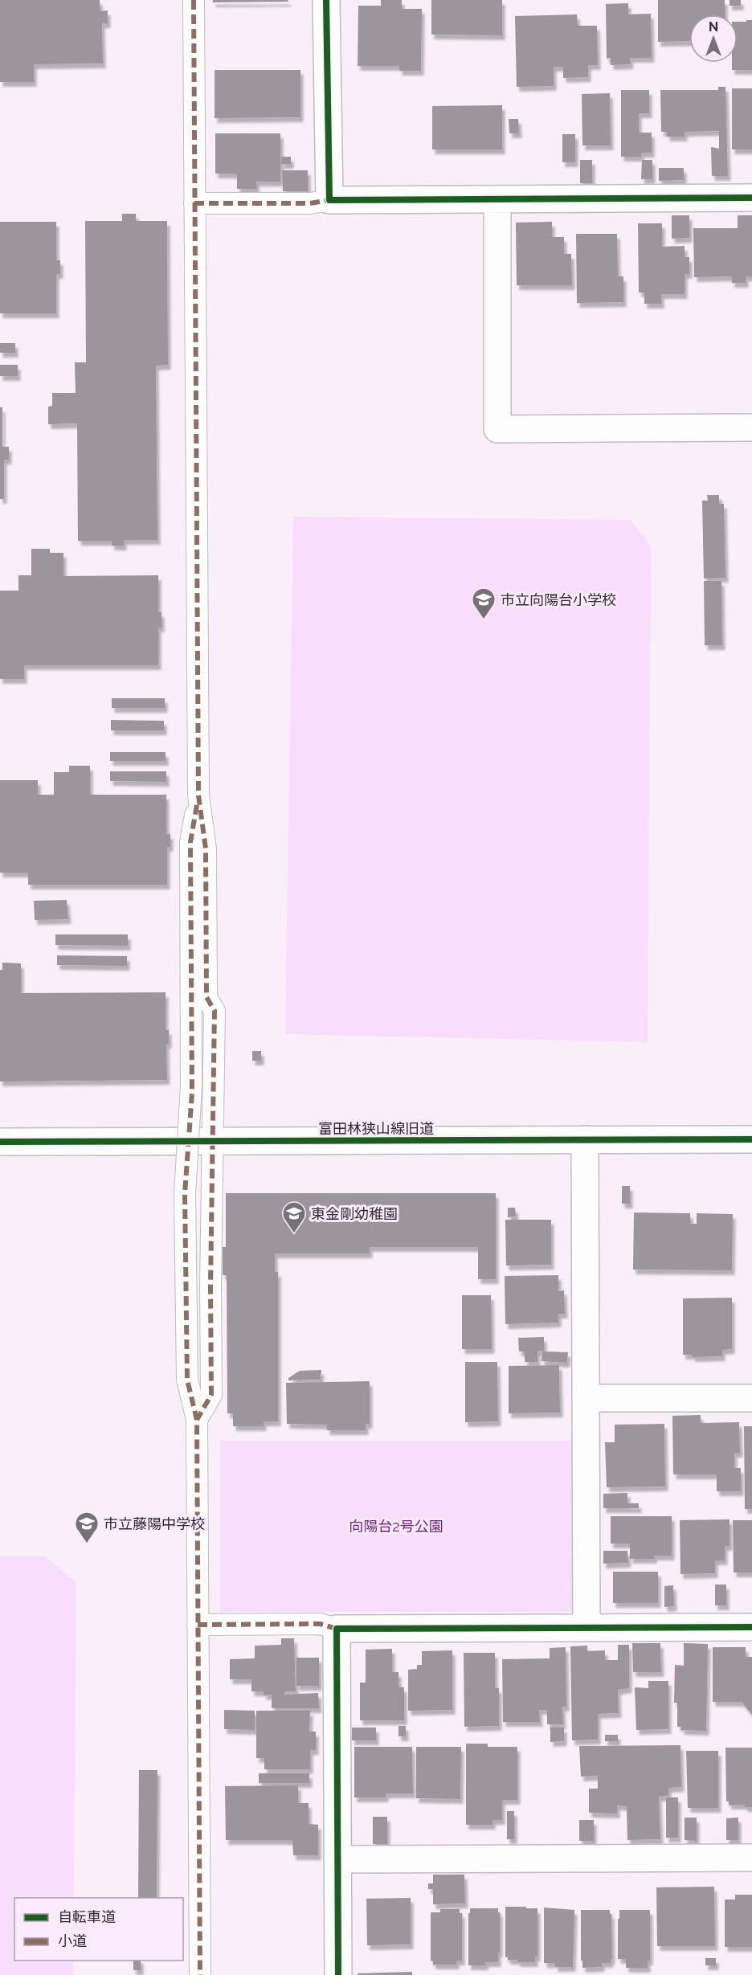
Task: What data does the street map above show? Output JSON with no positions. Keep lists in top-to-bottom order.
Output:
{
  "streets": {
    "street": ["富田林狭山線旧道"]
  },
  "parks": ["向陽台2号公園"],
  "places": {
    "school or university": ["市立向陽台小学校", "東金剛幼稚園", "市立藤陽中学校"]
  },
  "legend": ["自転車道", "小道"],
  "north": "top"
}
